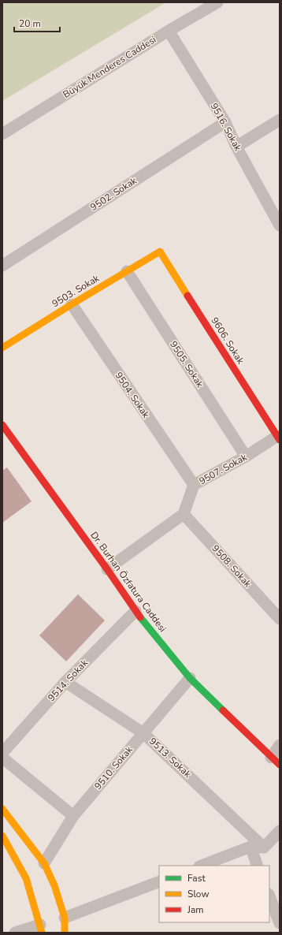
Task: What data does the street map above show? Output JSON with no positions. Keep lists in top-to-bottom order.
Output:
{
  "streets": {
    "street": [
      "Büyük Menderes Caddesi",
      "9516. Sokak",
      "9502. Sokak",
      "9503. Sokak",
      "9606. Sokak",
      "9505. Sokak",
      "9504. Sokak",
      "9507. Sokak",
      "9508. Sokak",
      "Dr. Burhan Özfatura Caddesi",
      "9514. Sokak",
      "9513. Sokak",
      "9510. Sokak"
    ]
  },
  "crossings": [
    ["Büyük Menderes Caddesi", "9516. Sokak"],
    ["9516. Sokak", "9502. Sokak"],
    ["9503. Sokak", "9606. Sokak"],
    ["9503. Sokak", "9505. Sokak"],
    ["9503. Sokak", "9504. Sokak"],
    ["9606. Sokak", "9507. Sokak"],
    ["9505. Sokak", "9507. Sokak"],
    ["9504. Sokak", "9507. Sokak"],
    ["9507. Sokak", "9508. Sokak"],
    ["Dr. Burhan Özfatura Caddesi", "9514. Sokak"],
    ["Dr. Burhan Özfatura Caddesi", "9510. Sokak"],
    ["9514. Sokak", "9513. Sokak"],
    ["9513. Sokak", "9510. Sokak"]
  ],
  "legend": ["Fast", "Slow", "Jam"],
  "scale_bar": "20 m"
}
